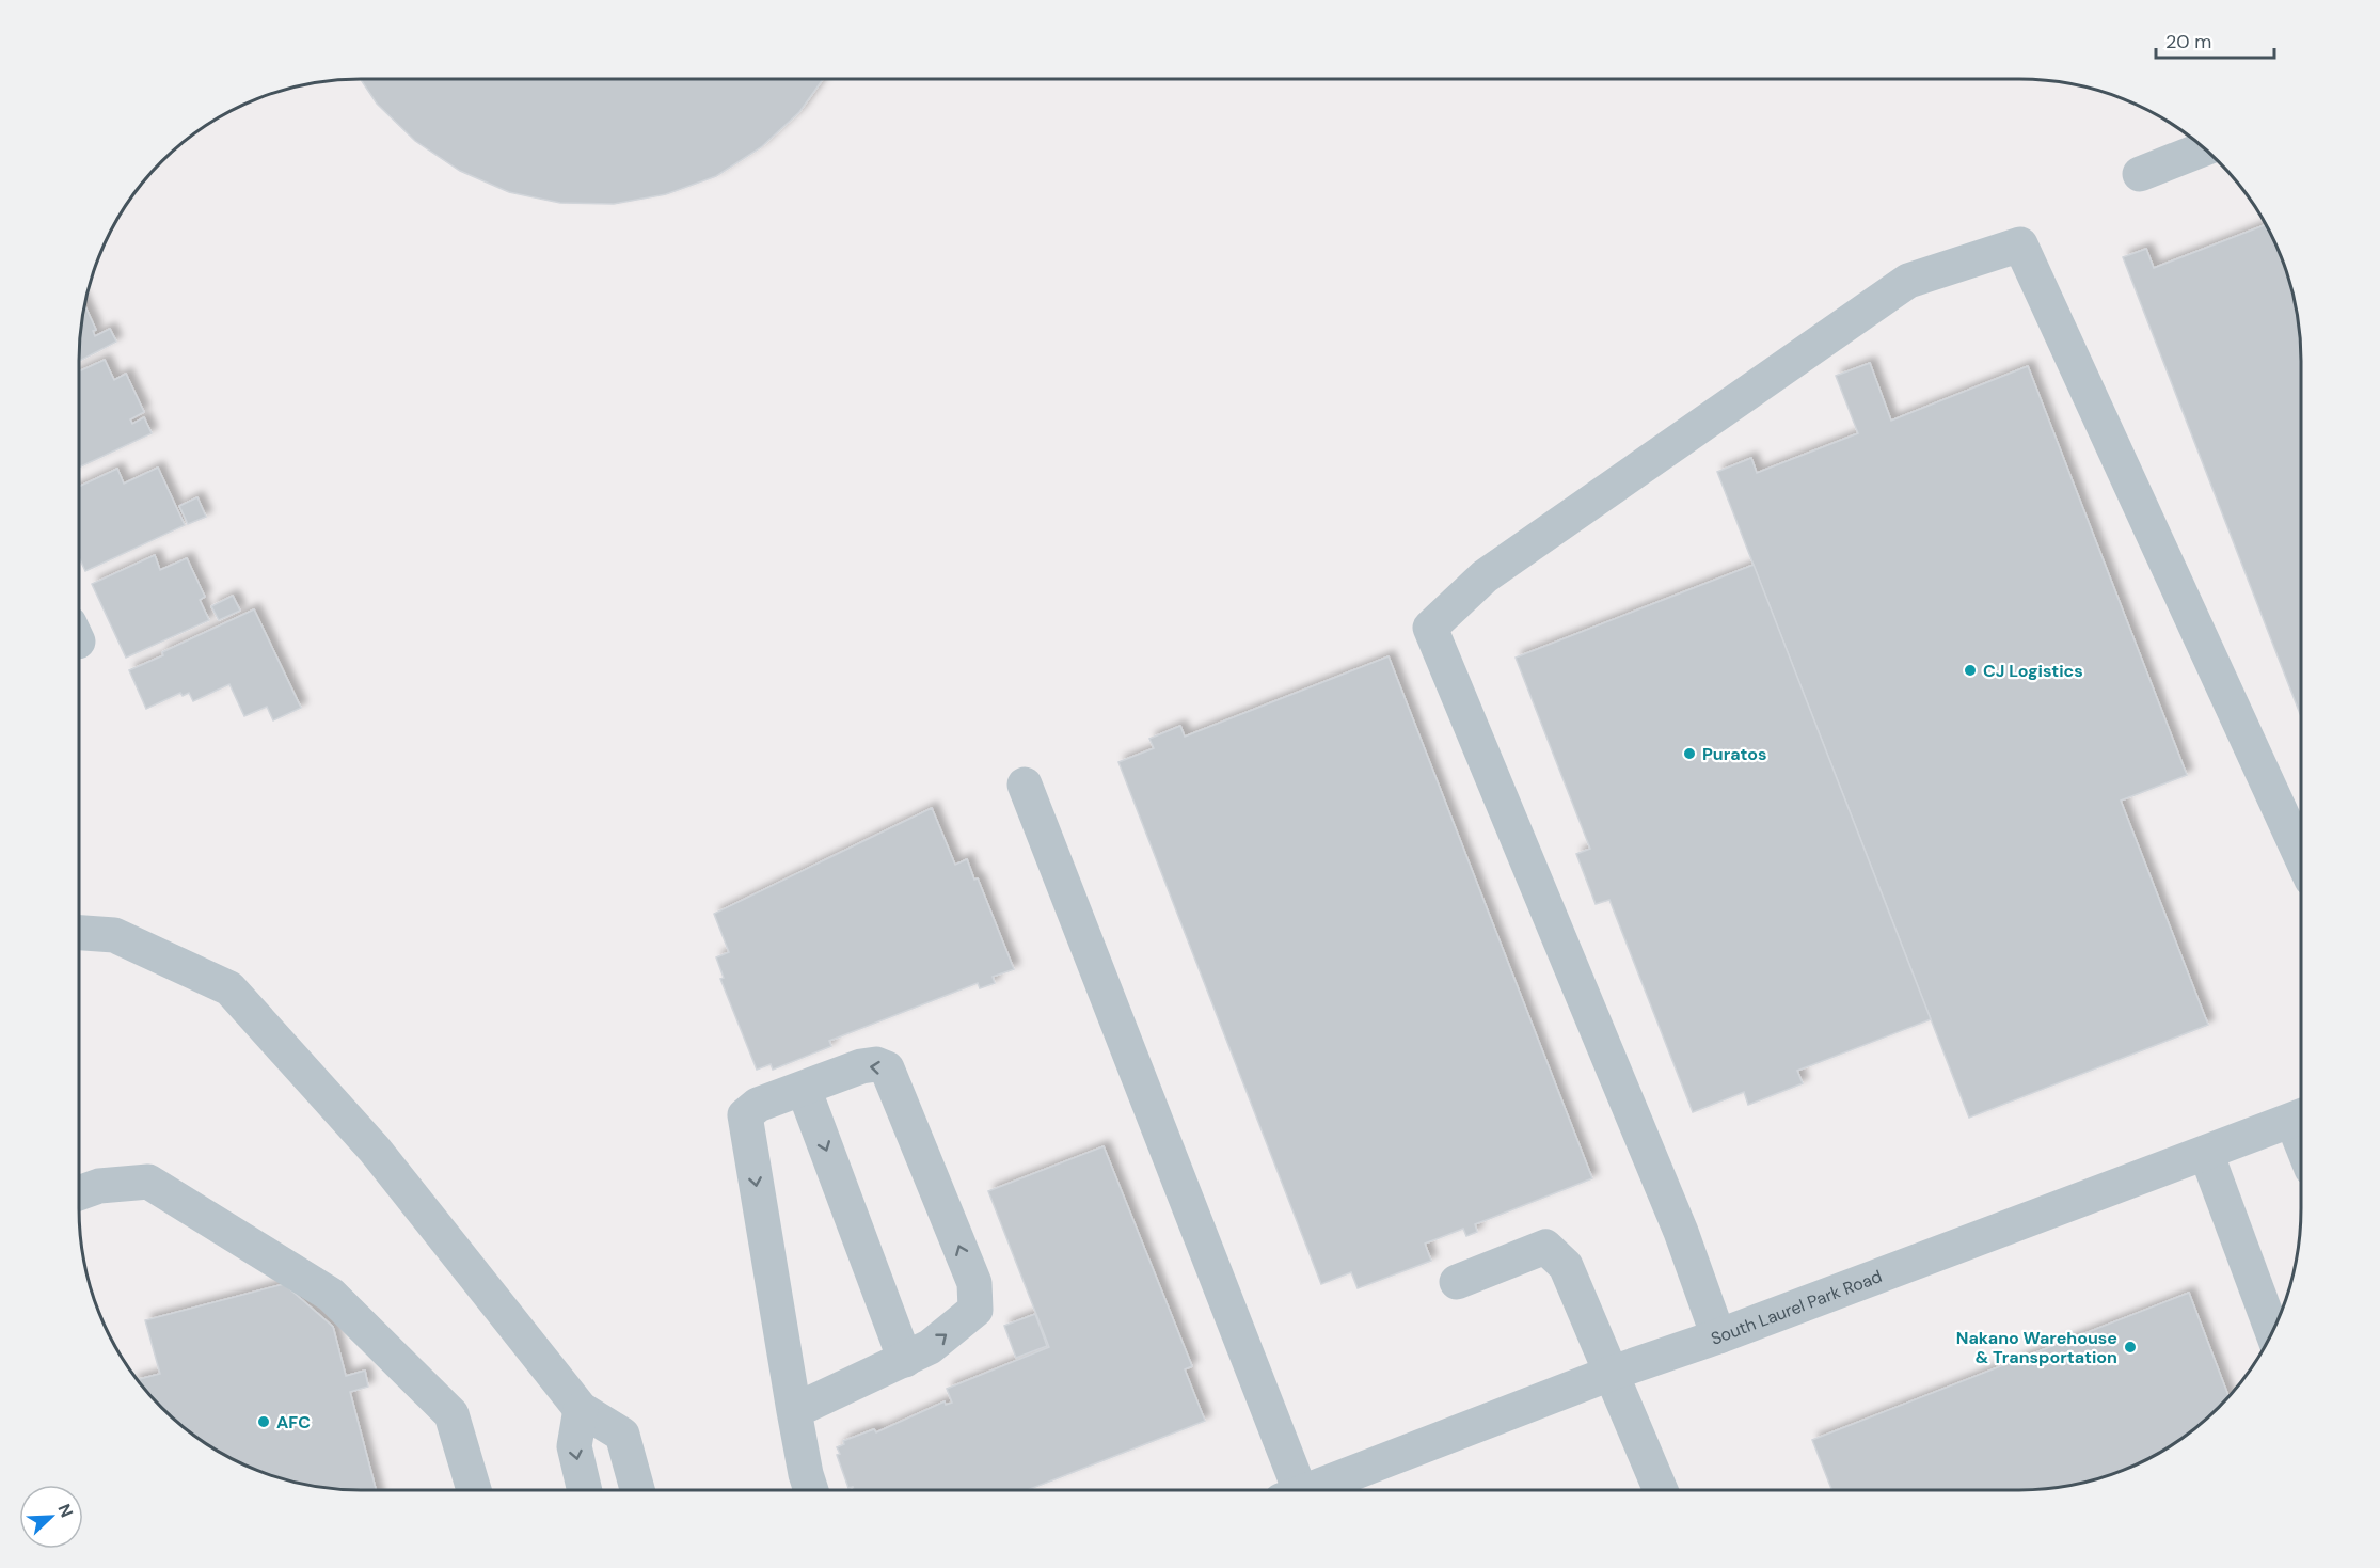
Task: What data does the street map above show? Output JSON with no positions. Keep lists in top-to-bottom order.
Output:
{
  "streets": {
    "street": ["South Laurel Park Road"]
  },
  "places": [
    "CJ Logistics",
    "Puratos",
    "Nakano Warehouse & Transportation",
    "AFC"
  ],
  "scale_bar": "20 m",
  "north": "top right"
}
